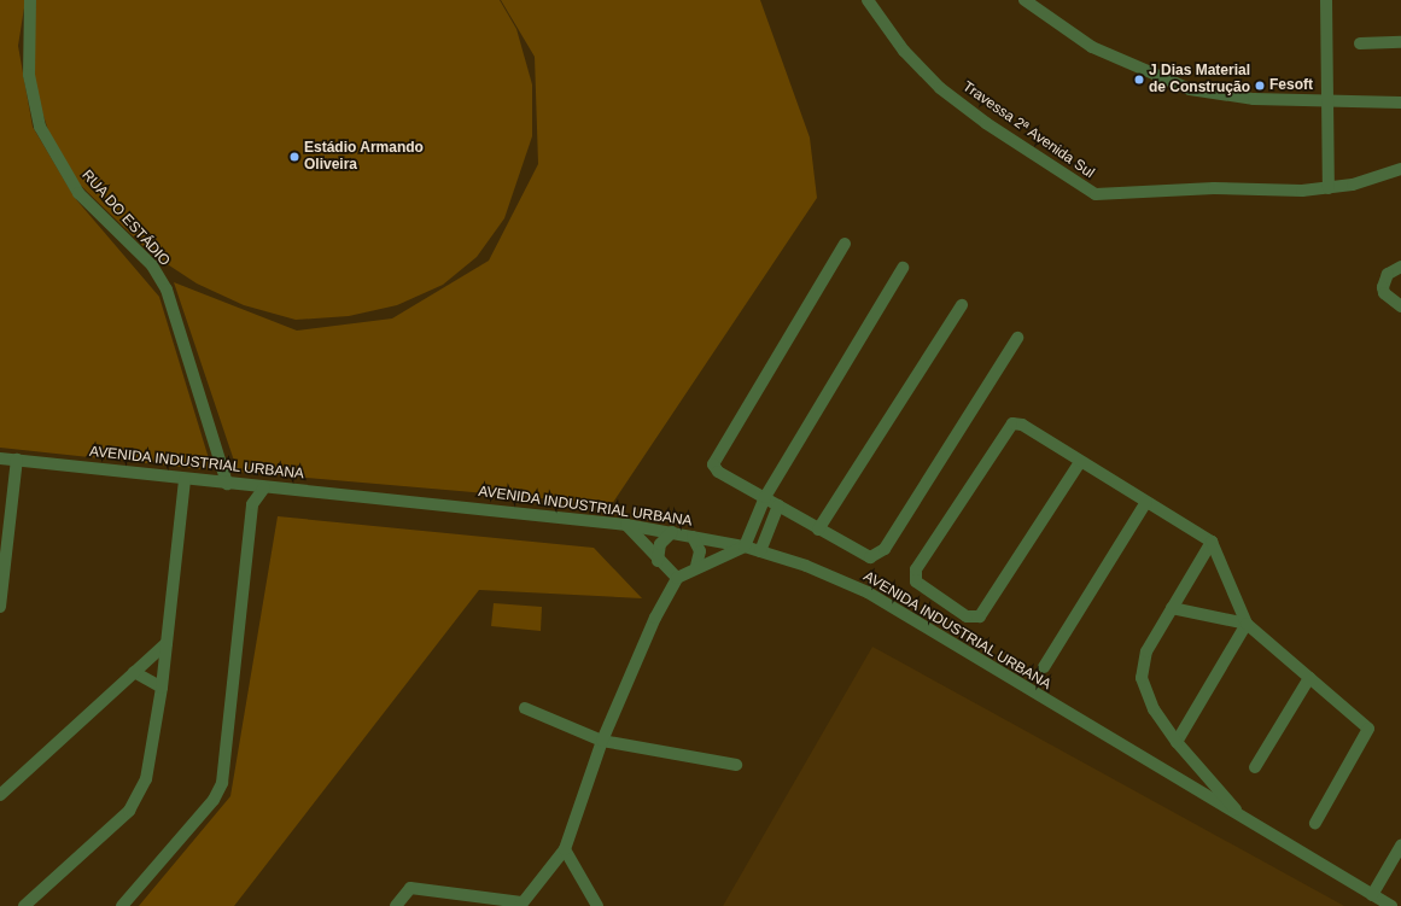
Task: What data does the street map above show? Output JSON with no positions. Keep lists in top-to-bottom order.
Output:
{
  "streets": {
    "street": ["Travessa 2ª Avenida Sul", "RUA DO ESTÁDIO", "AVENIDA INDUSTRIAL URBANA"]
  },
  "crossings": [
    ["RUA DO ESTÁDIO", "AVENIDA INDUSTRIAL URBANA"]
  ],
  "places": ["J Dias Material de Construção", "Fesoft", "Estádio Armando Oliveira"]
}
